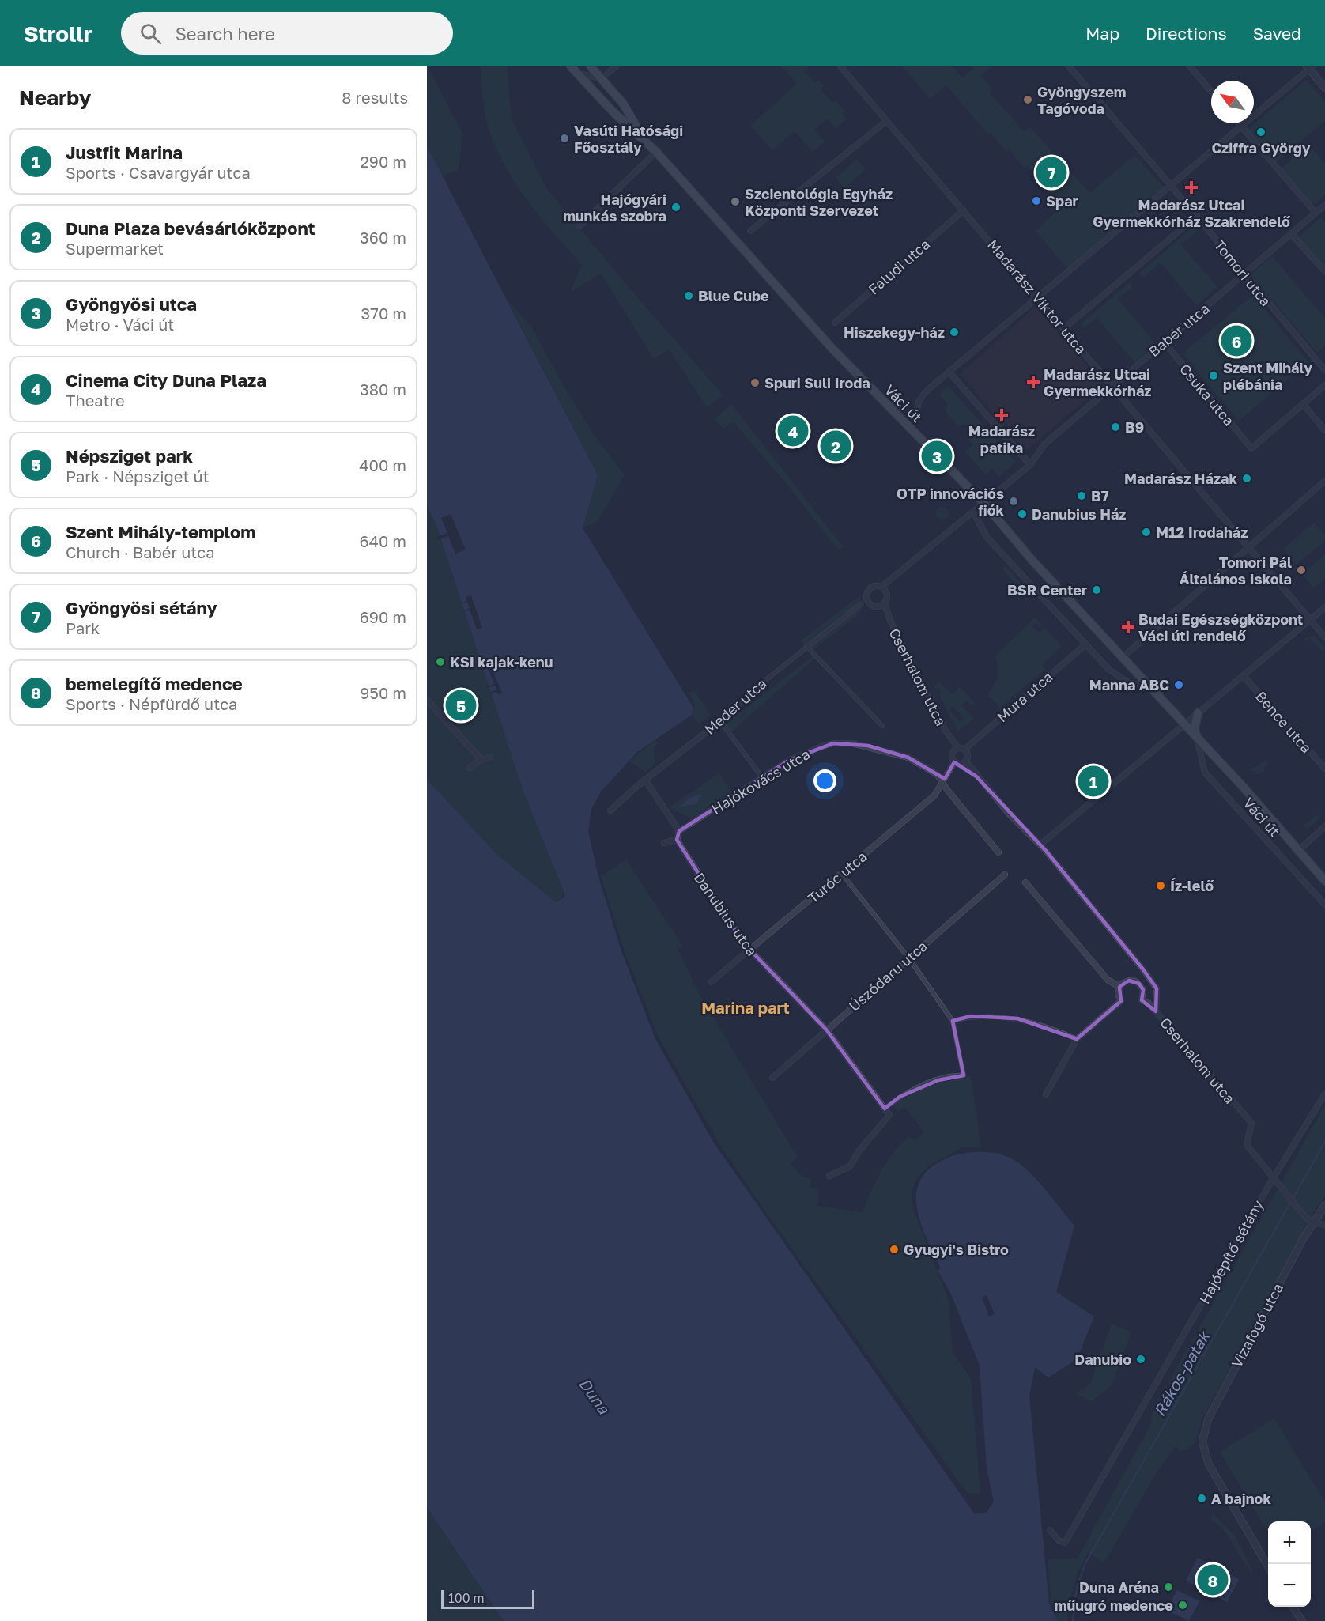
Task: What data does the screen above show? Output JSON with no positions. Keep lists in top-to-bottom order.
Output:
{
  "streets": {
    "main road": ["Váci út"],
    "street": [
      "Faludi utca",
      "Tomori utca",
      "Madarász Viktor utca",
      "Babér utca",
      "Csuka utca",
      "Cserhalom utca",
      "Mura utca",
      "Meder utca",
      "Bence utca",
      "Hajókovács utca",
      "Turóc utca",
      "Danubius utca",
      "Úszódaru utca",
      "Hajóépítő sétány",
      "Vizafogó utca"
    ]
  },
  "crossings": [
    ["Faludi utca", "Madarász Viktor utca"],
    ["Tomori utca", "Babér utca"],
    ["Madarász Viktor utca", "Babér utca"],
    ["Babér utca", "Csuka utca"],
    ["Babér utca", "Váci út"],
    ["Cserhalom utca", "Mura utca"],
    ["Cserhalom utca", "Hajóépítő sétány"],
    ["Hajókovács utca", "Turóc utca"],
    ["Turóc utca", "Danubius utca"],
    ["Danubius utca", "Úszódaru utca"]
  ],
  "districts": ["Marina part"],
  "water": ["Rákos-patak", "Duna"],
  "places": {
    "other": [
      "Gyöngyszem Tagóvoda",
      "Cziffra György",
      "Vasúti Hatósági Főosztály",
      "Spar",
      "Szcientológia Egyház Központi Szervezet",
      "Hajógyári munkás szobra",
      "Blue Cube",
      "Hiszekegy-ház",
      "Szent Mihály plébánia",
      "Spuri Suli Iroda",
      "B9",
      "Madarász Házak",
      "B7",
      "OTP innovációs fiók",
      "Danubius Ház",
      "M12 Irodaház",
      "Tomori Pál Általános Iskola",
      "BSR Center",
      "KSI kajak-kenu",
      "Manna ABC",
      "Íz-lelő",
      "Gyugyi's Bistro",
      "Danubio",
      "A bajnok",
      "Duna Aréna",
      "műugró medence"
    ],
    "health": [
      "Madarász Utcai Gyermekkórház Szakrendelő",
      "Madarász Utcai Gyermekkórház",
      "Madarász patika",
      "Budai Egészségközpont Váci úti rendelő"
    ]
  },
  "scale_bar": "100 m",
  "north": "top left",
  "page": {
    "header": "Strollr",
    "search": "Search here",
    "nav": ["Map", "Directions", "Saved"],
    "heading": ["Nearby", "8 results"],
    "list": [
      {
        "mark": "1",
        "name": "Justfit Marina",
        "note": "Sports · Csavargyár utca",
        "value": "290 m"
      },
      {
        "mark": "2",
        "name": "Duna Plaza bevásárlóközpont",
        "note": "Supermarket",
        "value": "360 m"
      },
      {
        "mark": "3",
        "name": "Gyöngyösi utca",
        "note": "Metro · Váci út",
        "value": "370 m"
      },
      {
        "mark": "4",
        "name": "Cinema City Duna Plaza",
        "note": "Theatre",
        "value": "380 m"
      },
      {
        "mark": "5",
        "name": "Népsziget park",
        "note": "Park · Népsziget út",
        "value": "400 m"
      },
      {
        "mark": "6",
        "name": "Szent Mihály-templom",
        "note": "Church · Babér utca",
        "value": "640 m"
      },
      {
        "mark": "7",
        "name": "Gyöngyösi sétány",
        "note": "Park",
        "value": "690 m"
      },
      {
        "mark": "8",
        "name": "bemelegítő medence",
        "note": "Sports · Népfürdő utca",
        "value": "950 m"
      }
    ],
    "pins": [
      "7",
      "6",
      "4",
      "2",
      "3",
      "5",
      "1",
      "8"
    ],
    "map_buttons": ["+", "−"],
    "scale": "100 m"
  }
}
